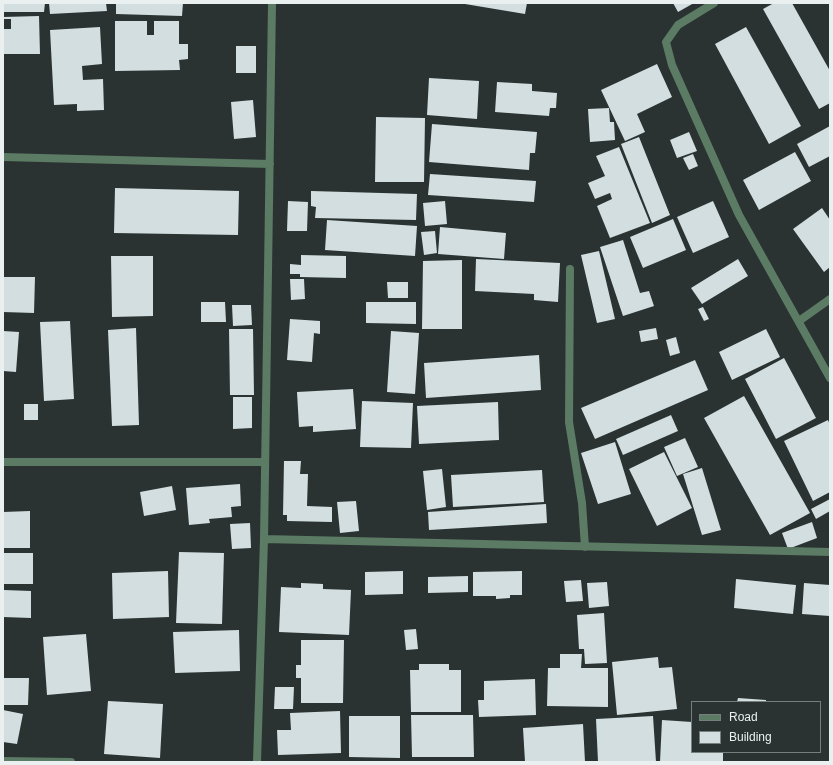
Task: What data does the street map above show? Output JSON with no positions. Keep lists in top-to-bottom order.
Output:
{
  "legend": ["Road", "Building"]
}
